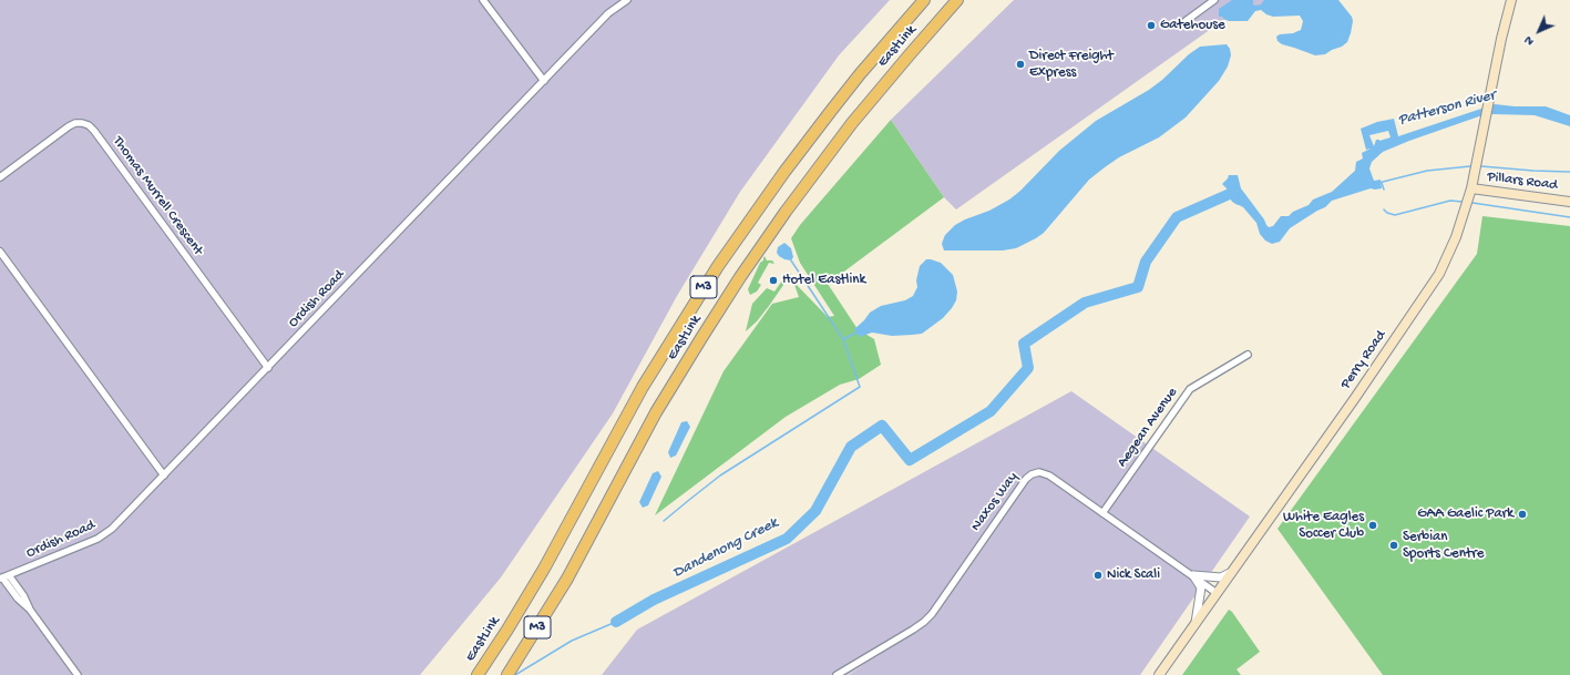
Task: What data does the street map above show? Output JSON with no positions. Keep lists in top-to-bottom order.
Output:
{
  "streets": {
    "highway": ["EastLink", "M3"],
    "main road": ["Pillars Road", "Perry Road"],
    "street": [
      "Thomas Murrell Crescent",
      "Ordish Road",
      "Aegean Avenue",
      "Naxos Way"
    ]
  },
  "crossings": [
    ["Pillars Road", "Perry Road"],
    ["Thomas Murrell Crescent", "Ordish Road"],
    ["Perry Road", "Naxos Way"],
    ["Aegean Avenue", "Naxos Way"]
  ],
  "water": ["Patterson River", "Dandenong Creek"],
  "places": [
    "Gatehouse",
    "Direct Freight Express",
    "Hotel Eastlink",
    "GAA Gaelic Park",
    "White Eagles Soccer Club",
    "Serbian Sports Centre",
    "Nick Scali"
  ],
  "north": "bottom left"
}
